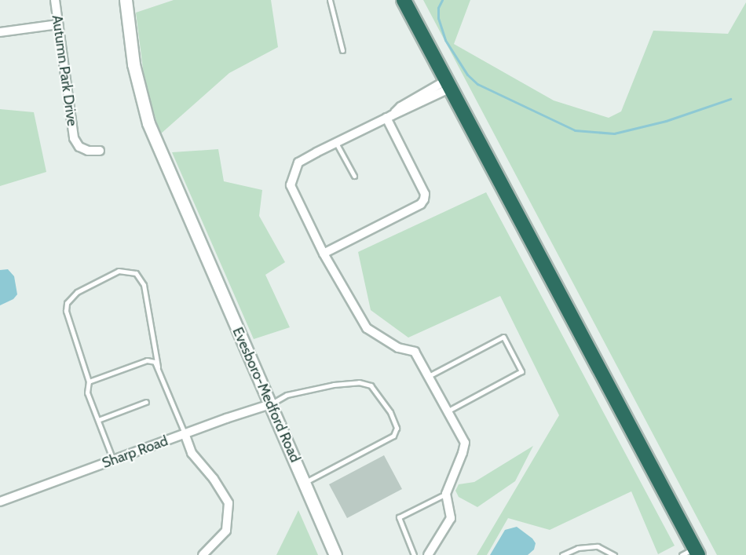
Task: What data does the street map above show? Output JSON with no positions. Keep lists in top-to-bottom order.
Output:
{
  "streets": {
    "street": ["Autumn Park Drive", "Evesboro-Medford Road", "Sharp Road"]
  },
  "crossings": [
    ["Evesboro-Medford Road", "Sharp Road"]
  ]
}
